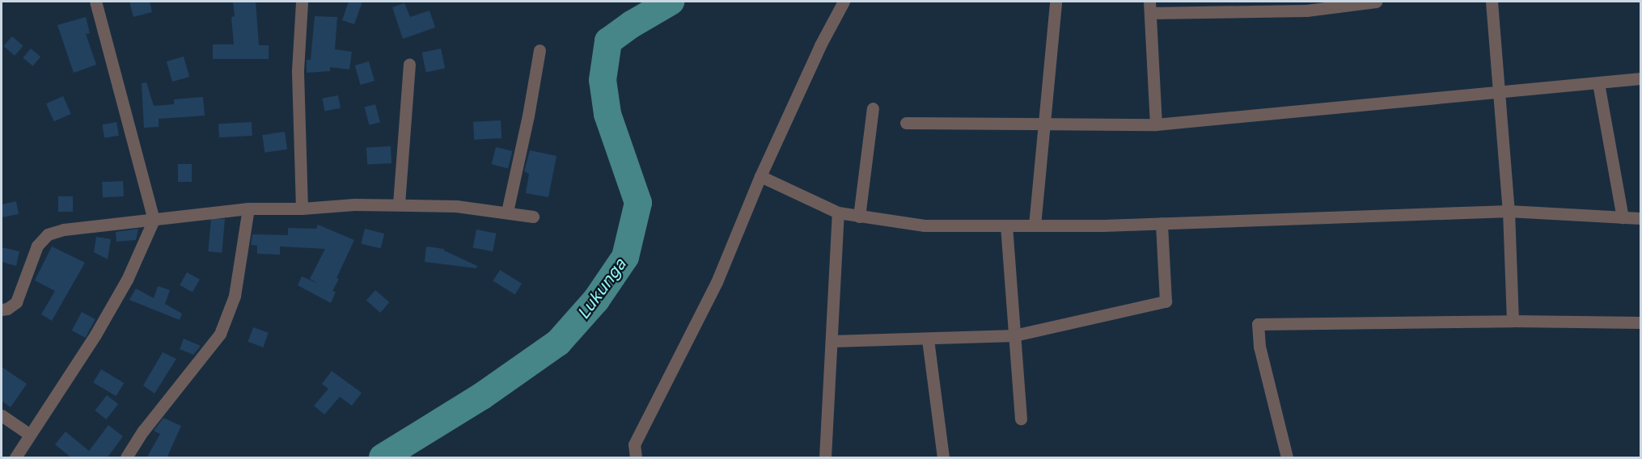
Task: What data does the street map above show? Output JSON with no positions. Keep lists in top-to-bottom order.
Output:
{
  "water": ["Lukunga"]
}
